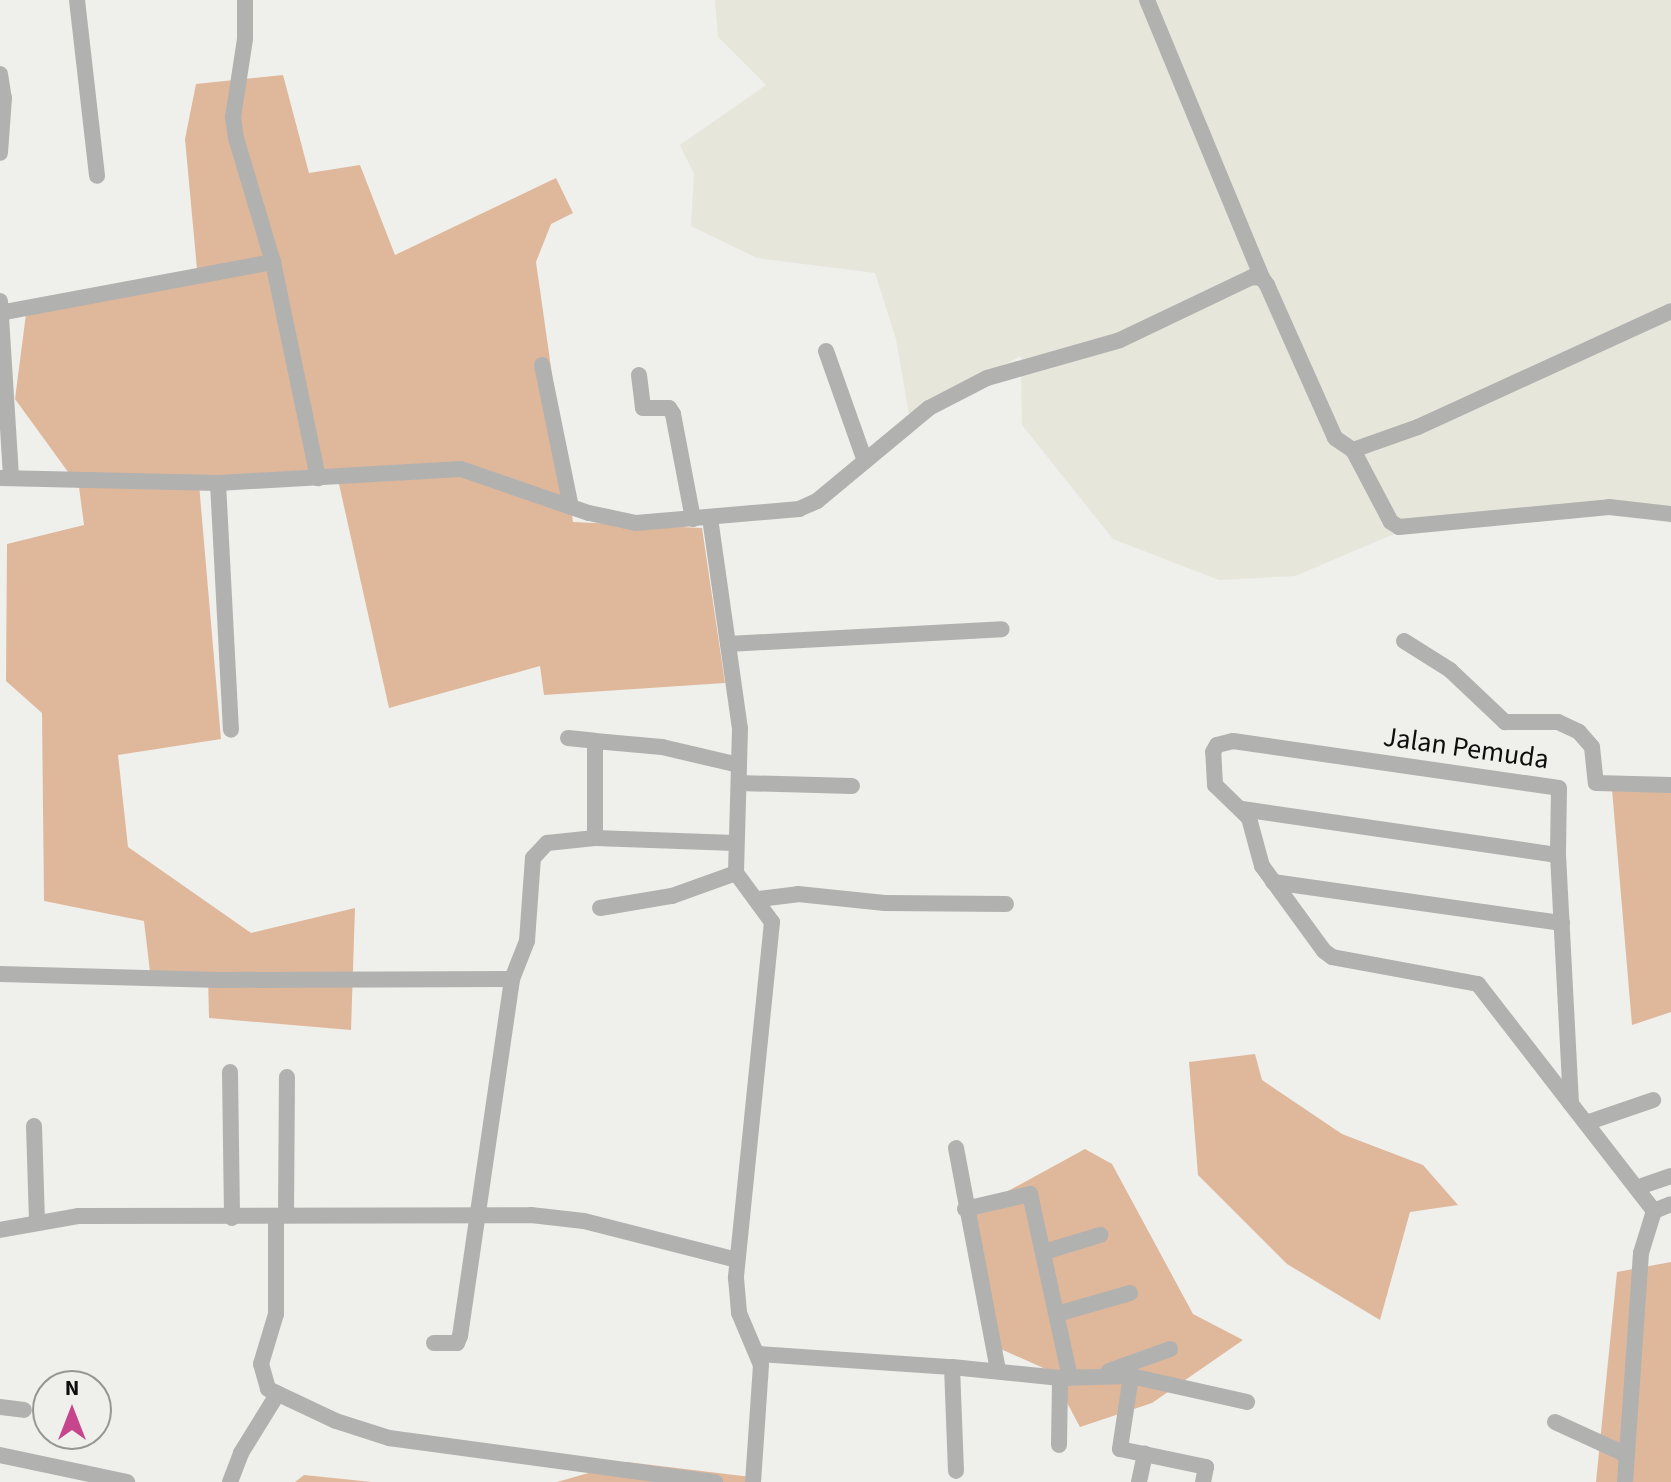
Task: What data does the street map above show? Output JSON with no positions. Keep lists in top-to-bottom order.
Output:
{
  "streets": {
    "street": ["Jalan Pemuda"]
  },
  "north": "top"
}
